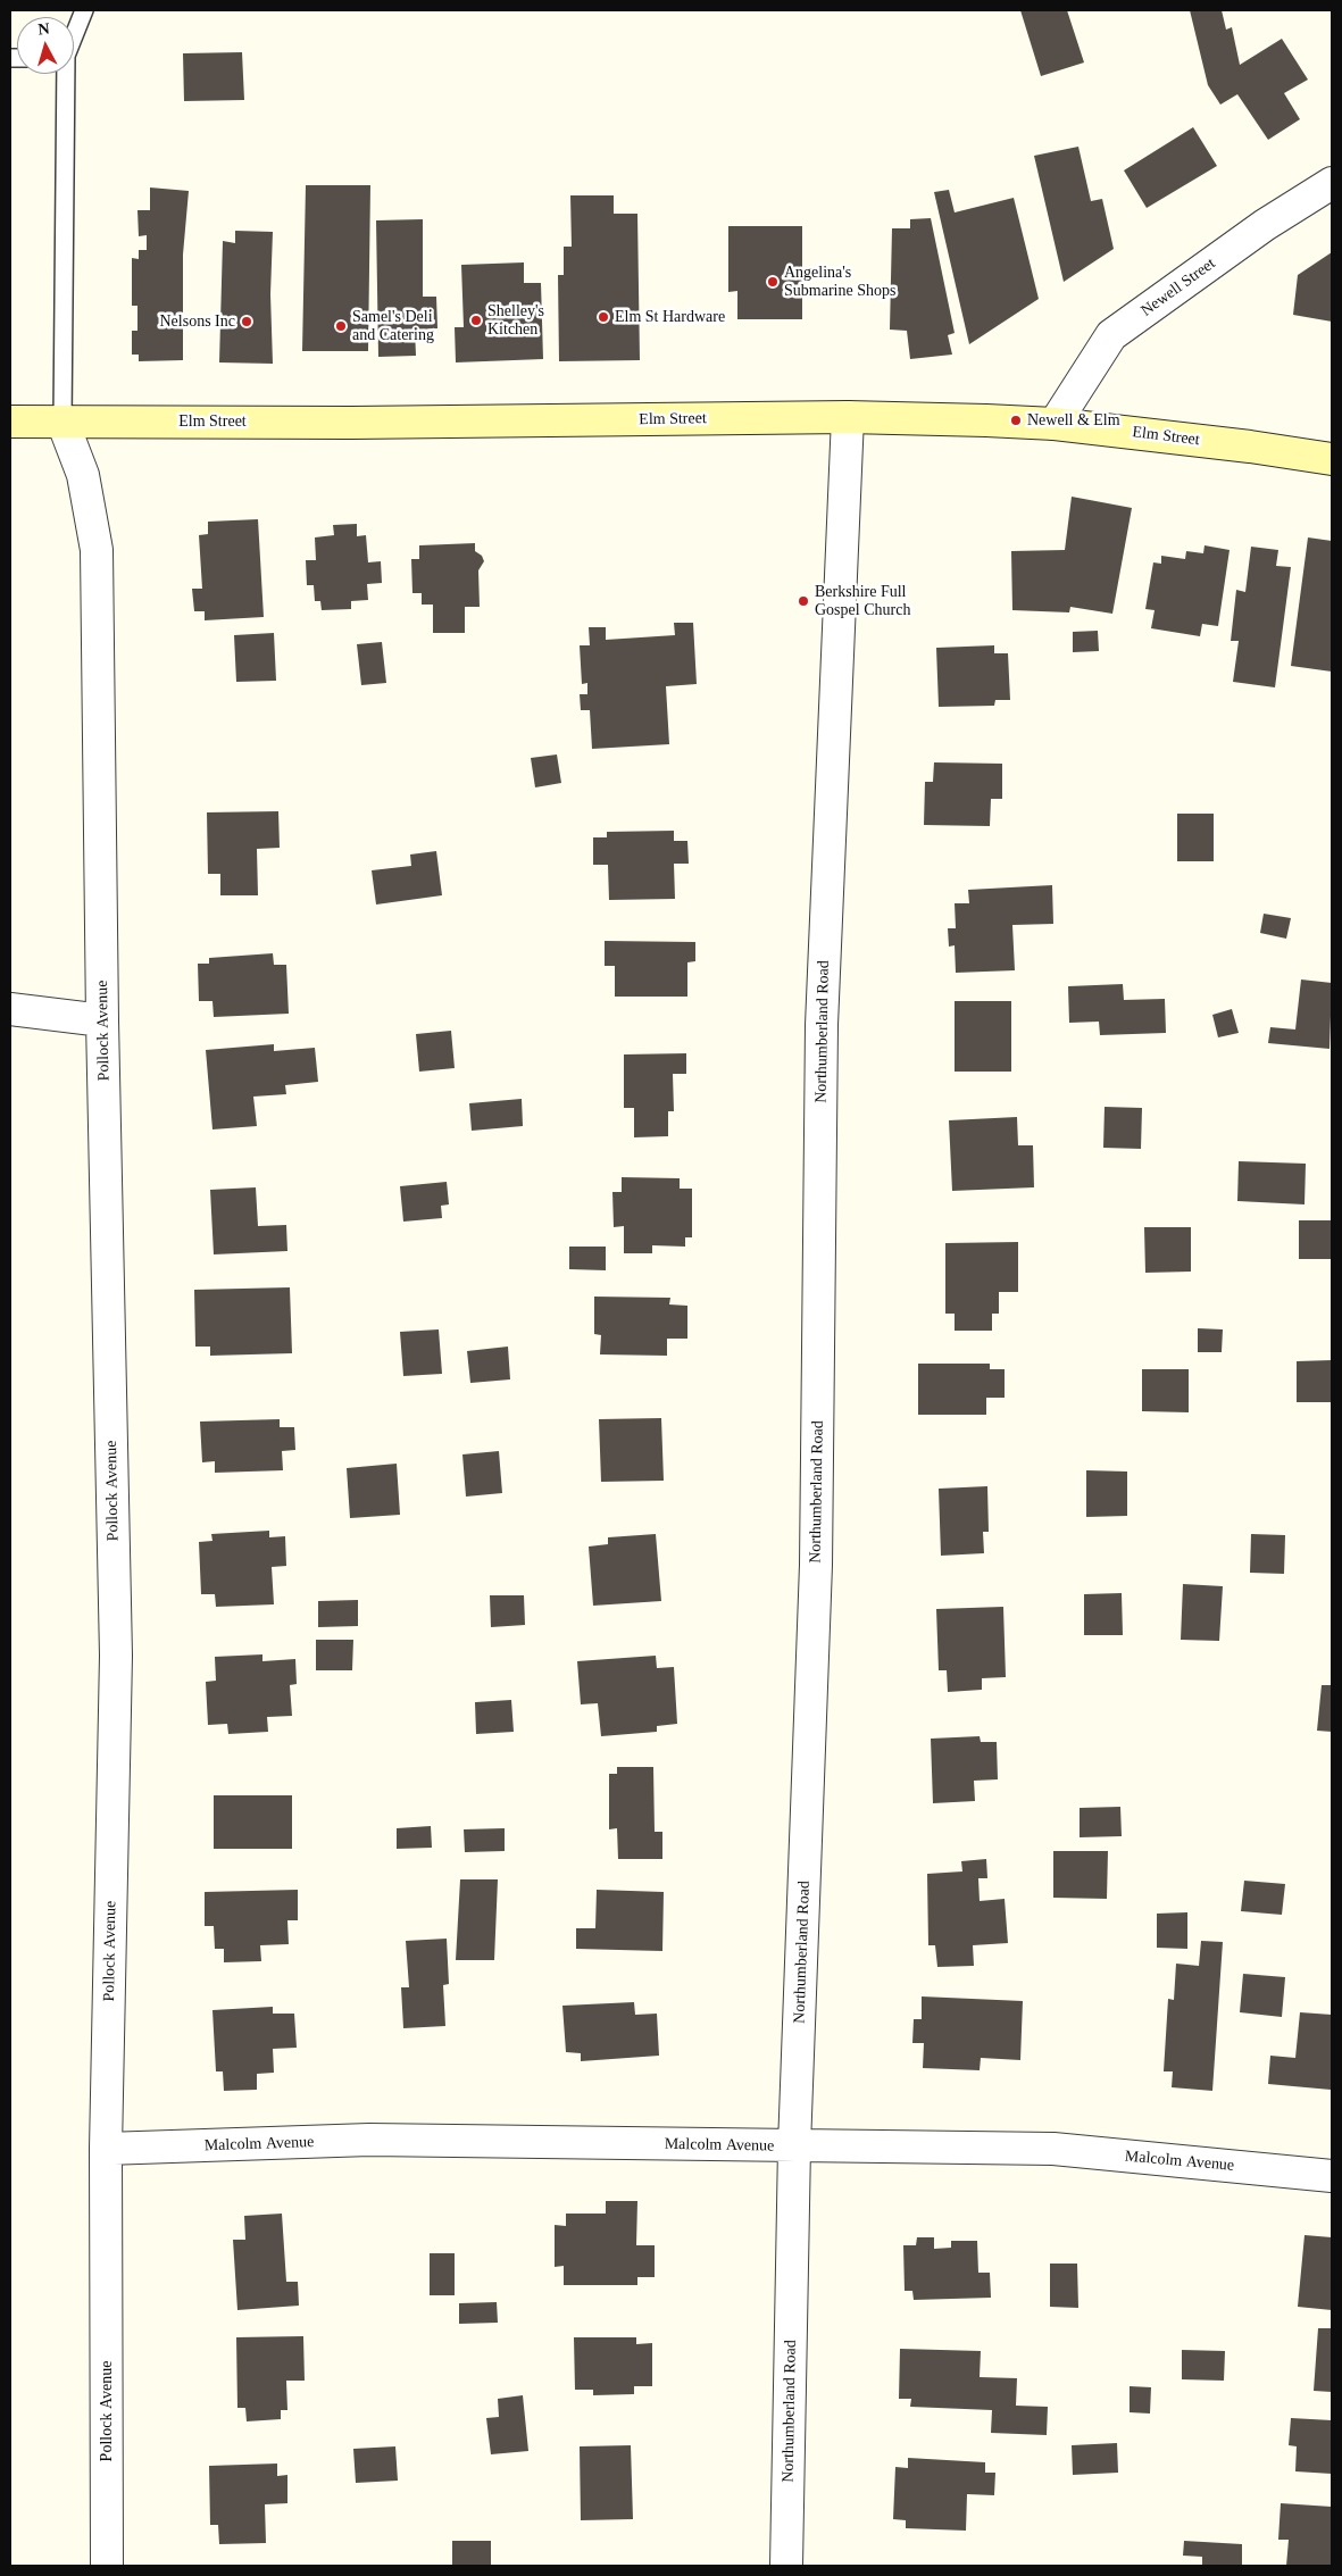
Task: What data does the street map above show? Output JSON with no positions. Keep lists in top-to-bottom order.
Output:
{
  "streets": {
    "street": [
      "Newell Street",
      "Elm Street",
      "Pollock Avenue",
      "Northumberland Road",
      "Malcolm Avenue"
    ]
  },
  "crossings": [
    ["Newell Street", "Elm Street"],
    ["Elm Street", "Pollock Avenue"],
    ["Elm Street", "Northumberland Road"],
    ["Pollock Avenue", "Malcolm Avenue"],
    ["Northumberland Road", "Malcolm Avenue"]
  ],
  "places": [
    "Angelina's Submarine Shops",
    "Elm St Hardware",
    "Shelley's Kitchen",
    "Nelsons Inc",
    "Samel's Deli and Catering",
    "Newell & Elm",
    "Berkshire Full Gospel Church"
  ],
  "north": "top"
}
